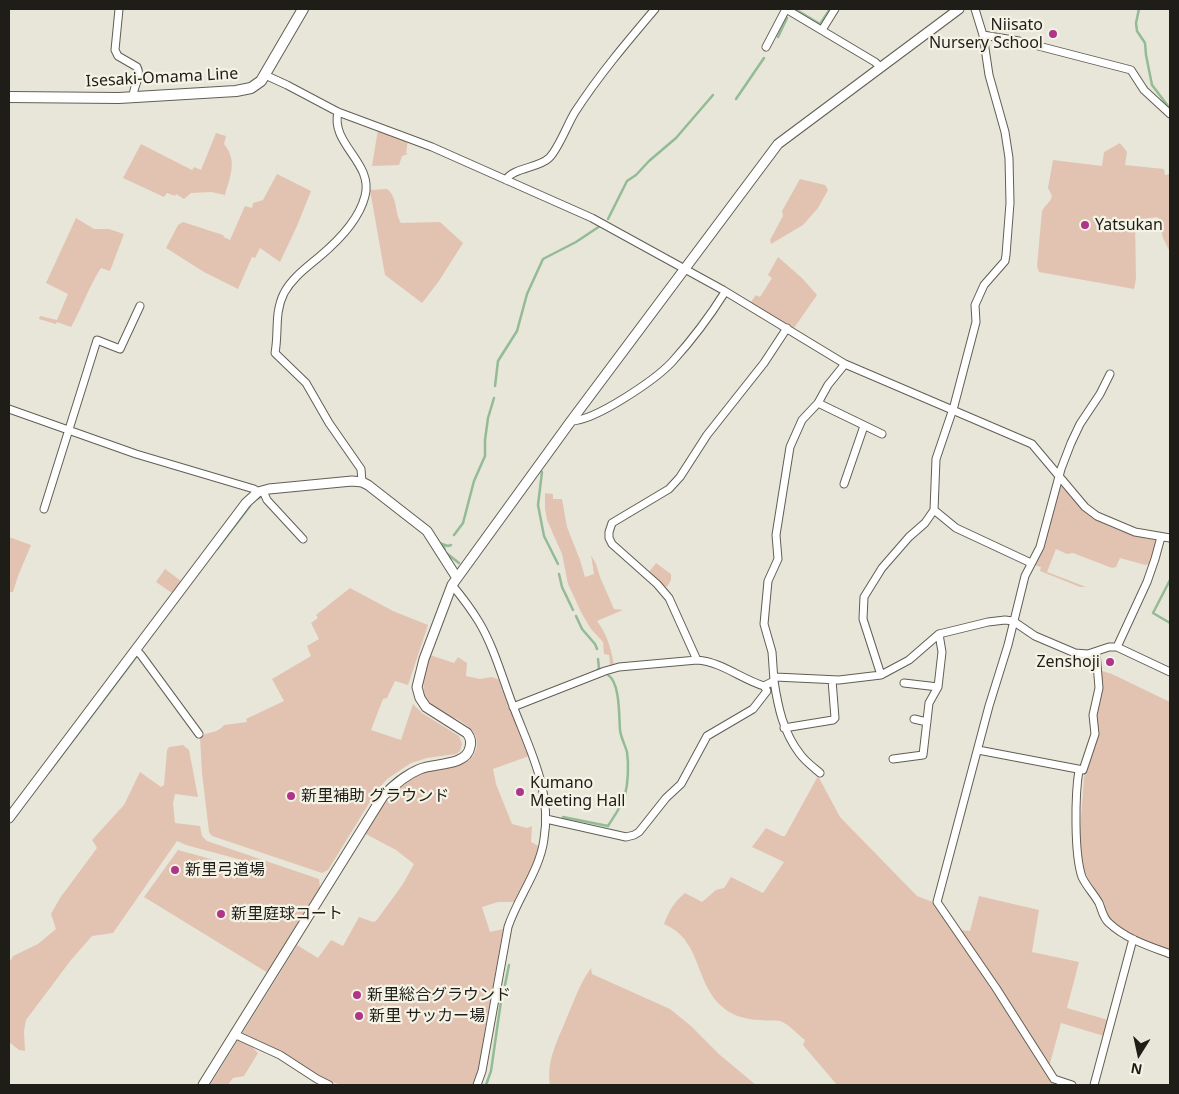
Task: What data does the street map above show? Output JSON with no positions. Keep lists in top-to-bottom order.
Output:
{
  "streets": {
    "main road": ["Isesaki-Omama Line"]
  },
  "places": [
    "Niisato Nursery School",
    "Yatsukan",
    "Zenshoji",
    "Kumano Meeting Hall",
    "新里補助 グラウンド",
    "新里弓道場",
    "新里庭球コート",
    "新里総合グラウンド",
    "新里 サッカー場"
  ],
  "north": "bottom"
}
